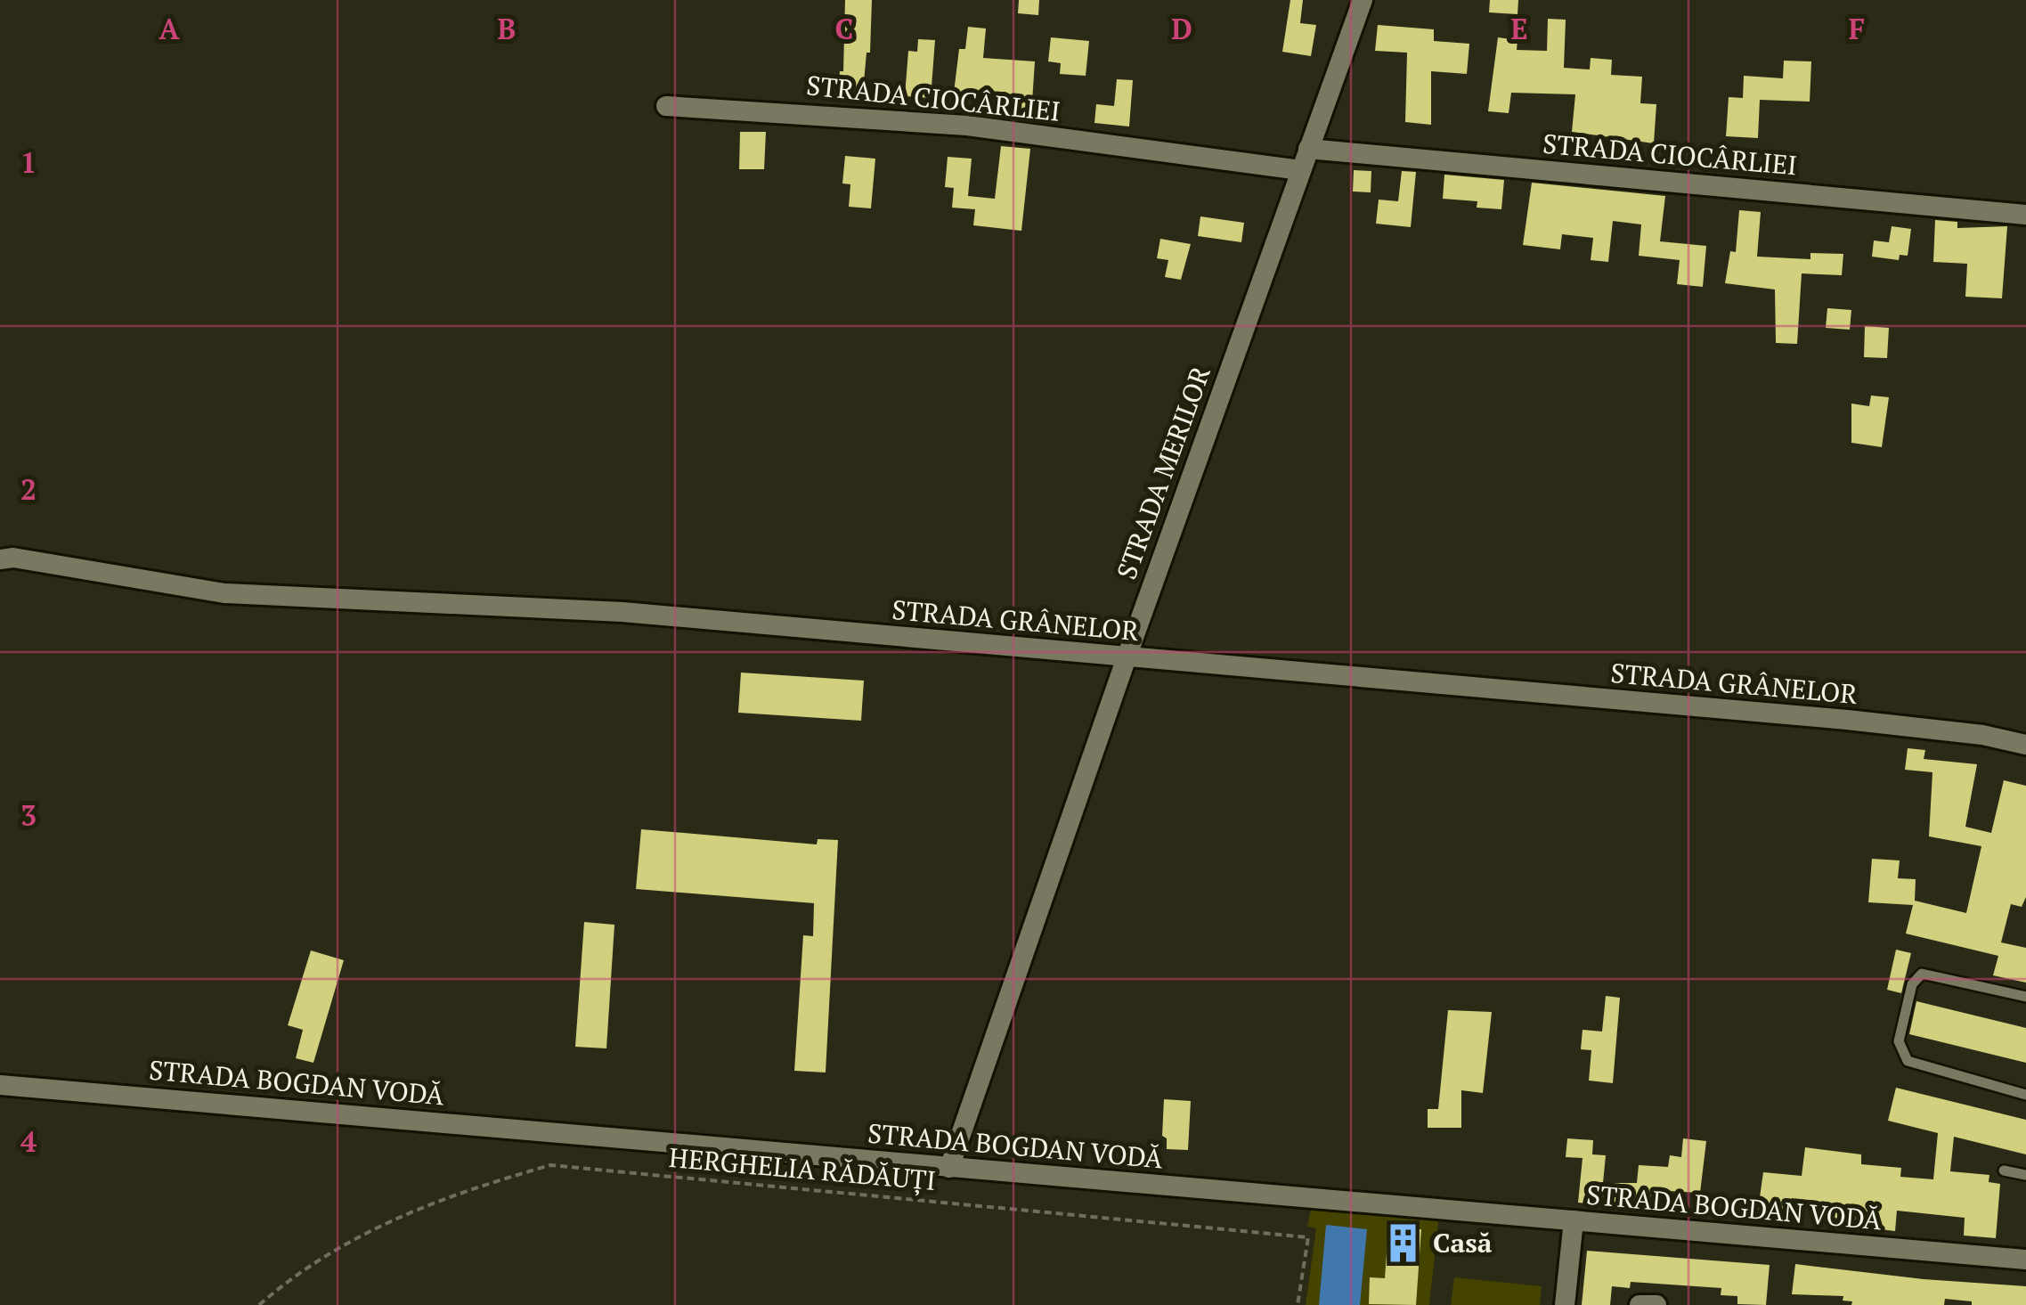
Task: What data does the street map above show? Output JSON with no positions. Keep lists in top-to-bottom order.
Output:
{
  "streets": {
    "street": [
      "STRADA CIOCÂRLIEI",
      "STRADA MERILOR",
      "STRADA GRÂNELOR",
      "STRADA BOGDAN VODĂ"
    ],
    "path": ["HERGHELIA RĂDĂUȚI"]
  },
  "crossings": [
    ["STRADA CIOCÂRLIEI", "STRADA MERILOR"],
    ["STRADA MERILOR", "STRADA GRÂNELOR"],
    ["STRADA MERILOR", "STRADA BOGDAN VODĂ"]
  ],
  "places": {
    "building": ["Casă"]
  },
  "grid": {
    "columns": [
      "A",
      "B",
      "C",
      "D",
      "E",
      "F"
    ],
    "rows": [
      "1",
      "2",
      "3",
      "4"
    ]
  }
}
